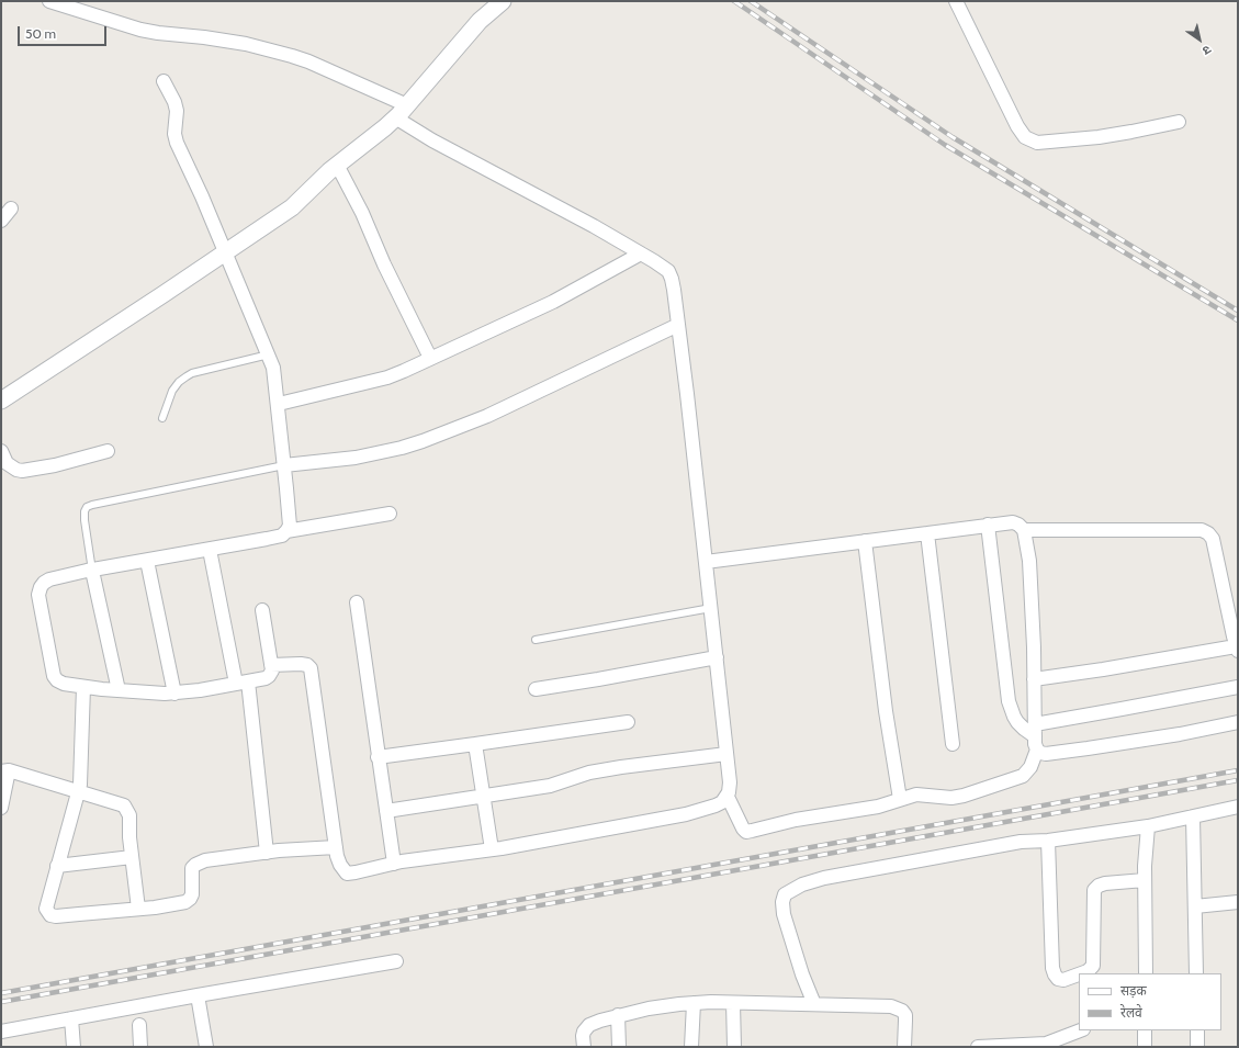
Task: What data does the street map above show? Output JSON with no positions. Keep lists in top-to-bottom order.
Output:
{
  "legend": ["सड़क", "रेलवे"],
  "scale_bar": "50 m",
  "north": "bottom right"
}
